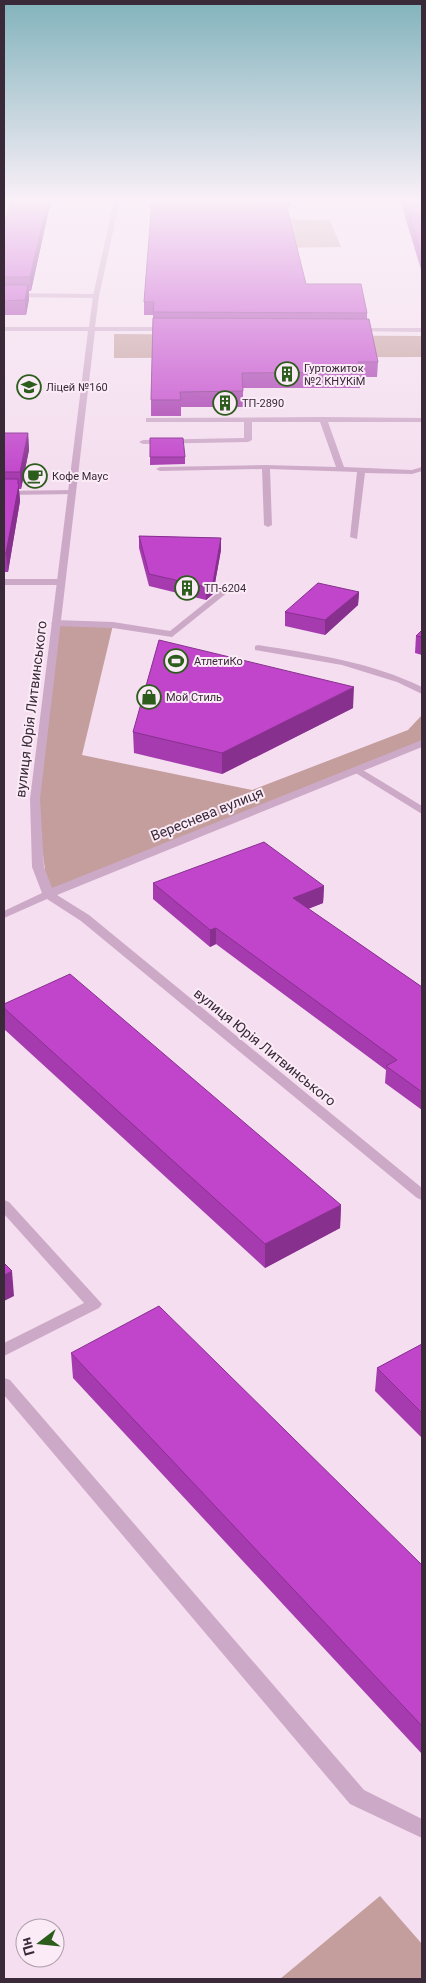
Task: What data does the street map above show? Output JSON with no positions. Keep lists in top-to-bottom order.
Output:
{
  "streets": {
    "street": ["вулиця Юрія Литвинського", "Вереснева вулиця"]
  },
  "crossings": [
    ["вулиця Юрія Литвинського", "Вереснева вулиця"]
  ],
  "places": {
    "building": ["Гуртожиток №2 КНУКіМ", "ТП-2890", "ТП-6204"],
    "school or university": ["Ліцей №160"],
    "cafe": ["Кофе Маус"],
    "sports": ["АтлетиКо"],
    "shop": ["Мой Стиль"]
  },
  "north": "left"
}
